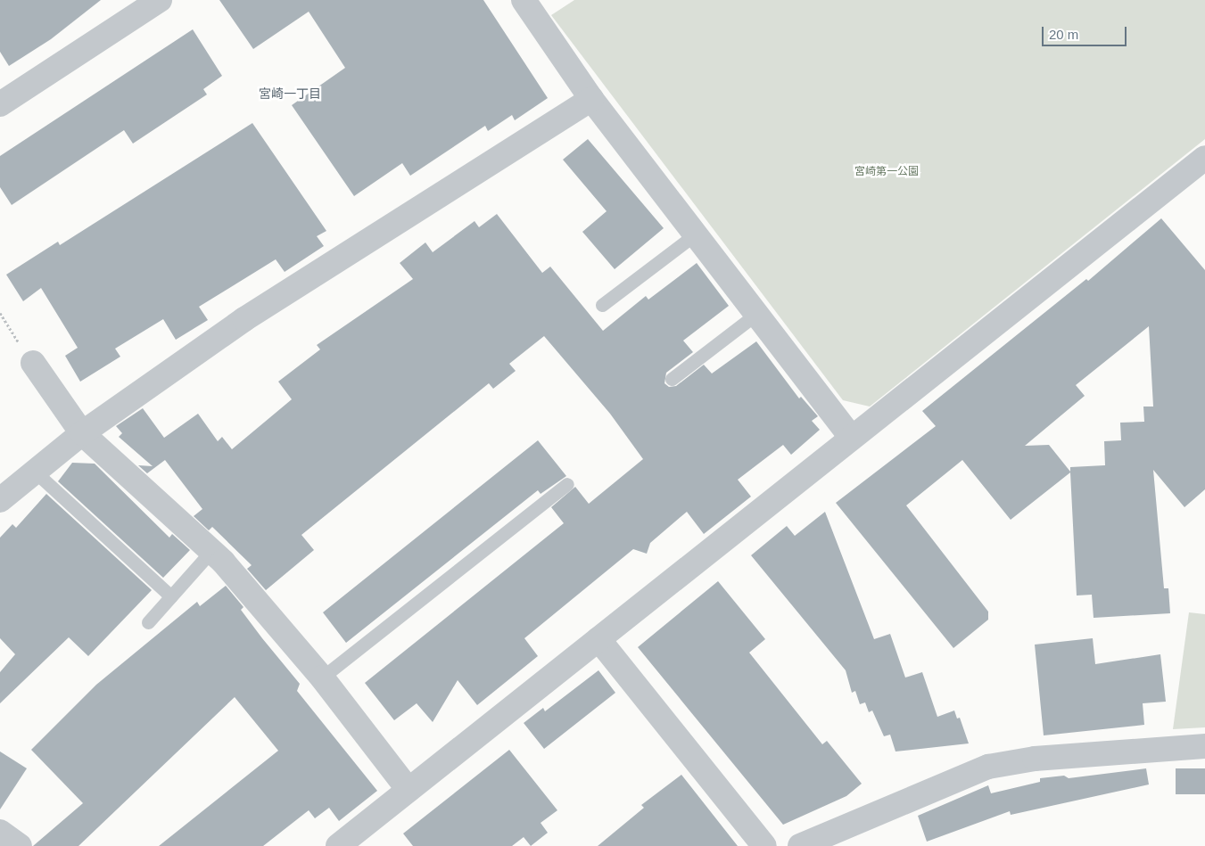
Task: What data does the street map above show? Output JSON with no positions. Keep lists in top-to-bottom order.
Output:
{
  "districts": ["宮崎一丁目"],
  "parks": ["宮崎第一公園"],
  "scale_bar": "20 m"
}
